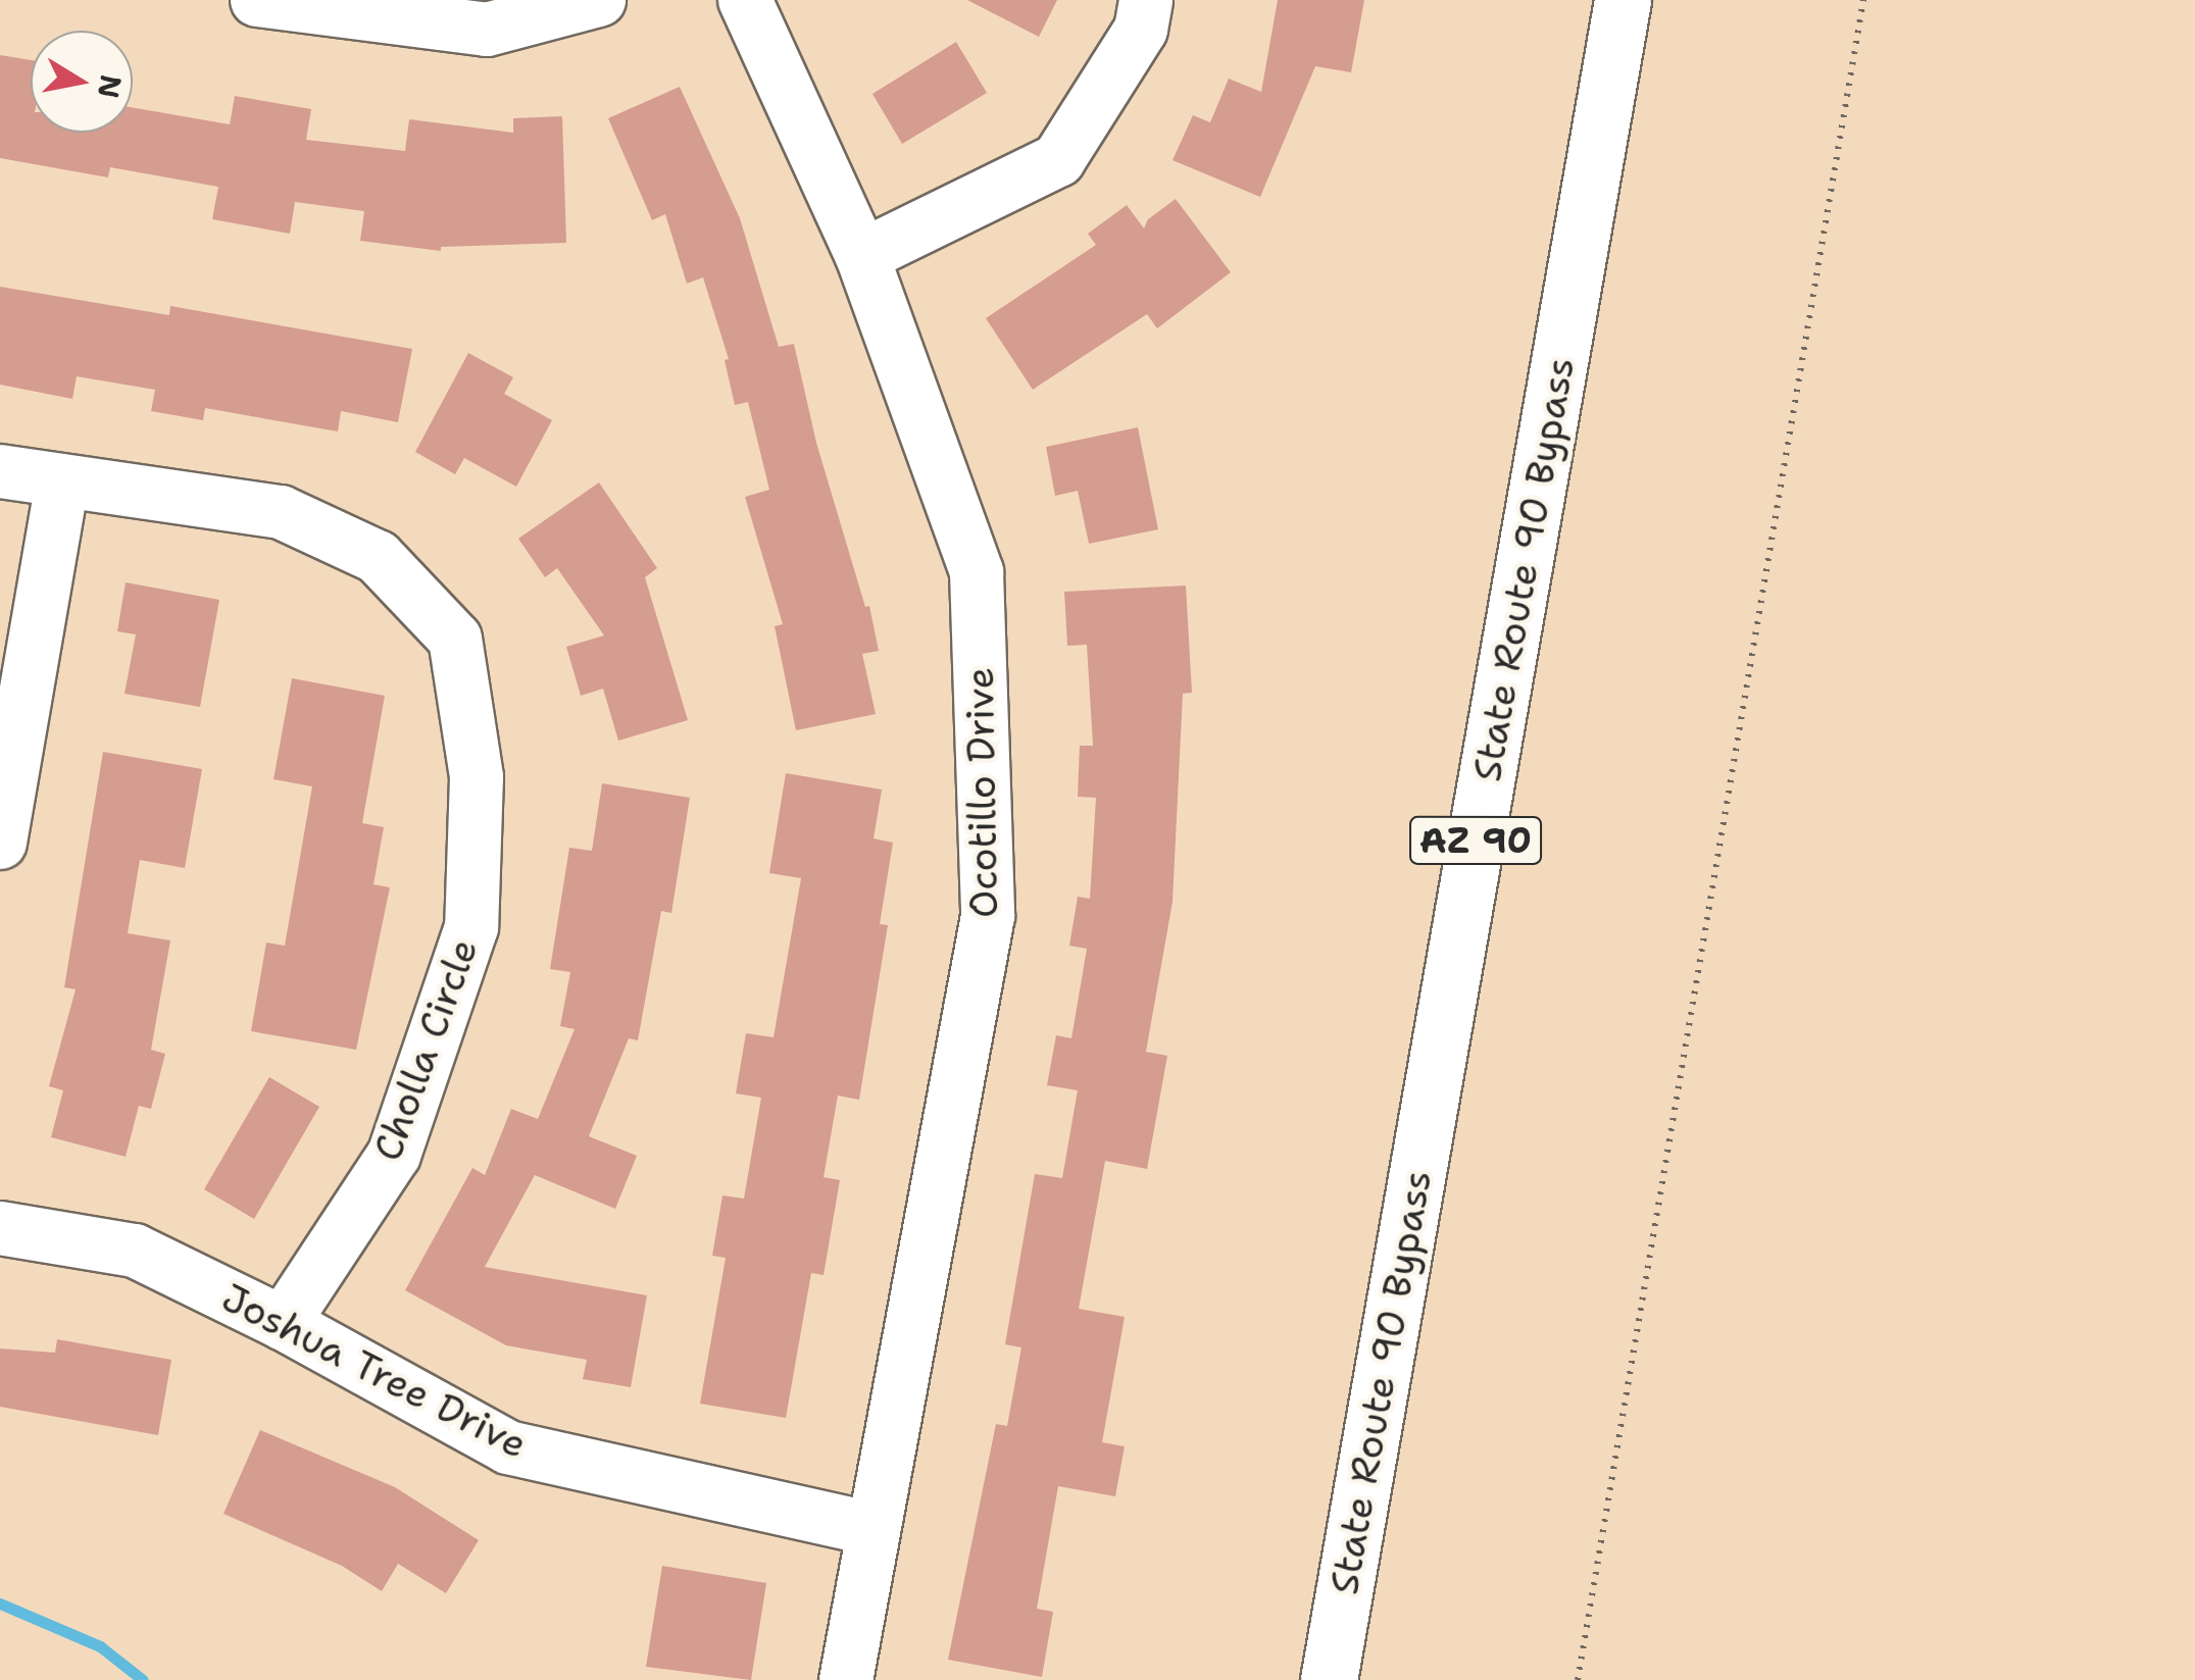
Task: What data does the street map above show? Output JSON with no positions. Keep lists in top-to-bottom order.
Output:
{
  "streets": {
    "highway": ["State Route 90 Bypass", "AZ 90"],
    "street": ["Ocotillo Drive", "Cholla Circle", "Joshua Tree Drive"]
  },
  "crossings": [
    ["Ocotillo Drive", "Joshua Tree Drive"],
    ["Cholla Circle", "Joshua Tree Drive"]
  ],
  "north": "right"
}
